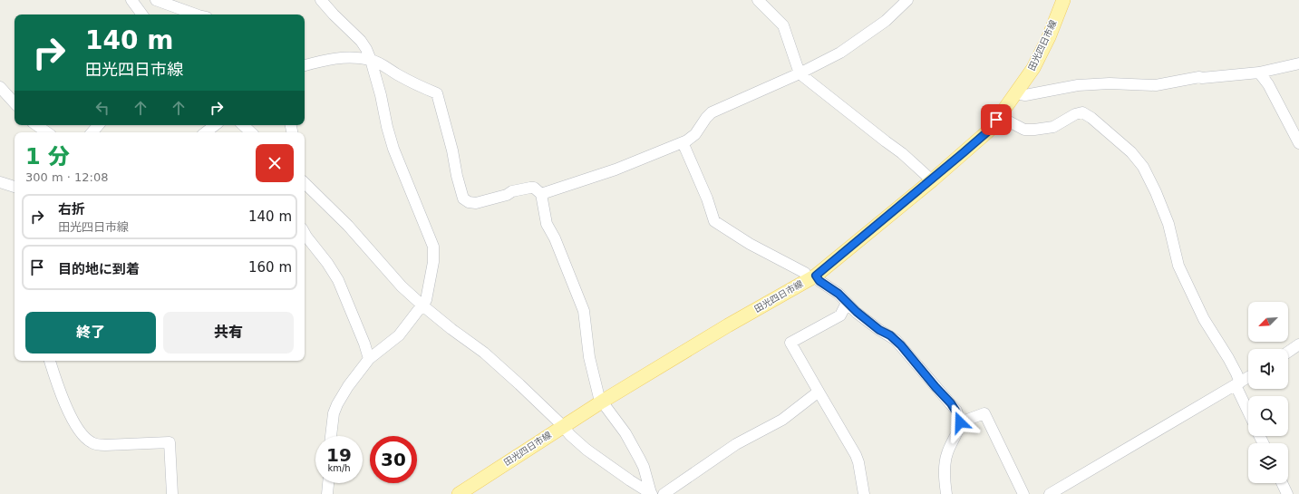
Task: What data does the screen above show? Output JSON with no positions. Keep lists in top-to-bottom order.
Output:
{
  "streets": {
    "main road": ["田光四日市線"]
  },
  "north": "bottom left",
  "page": {
    "turn": ["140 m", "田光四日市線"],
    "heading": ["1 分", "300 m · 12:08"],
    "list": [
      {
        "name": "右折",
        "note": "田光四日市線",
        "value": "140 m"
      },
      {
        "name": "目的地に到着",
        "value": "160 m"
      }
    ],
    "buttons": ["終了", "共有"],
    "speed": "19 km/h",
    "limit": "30"
  }
}
